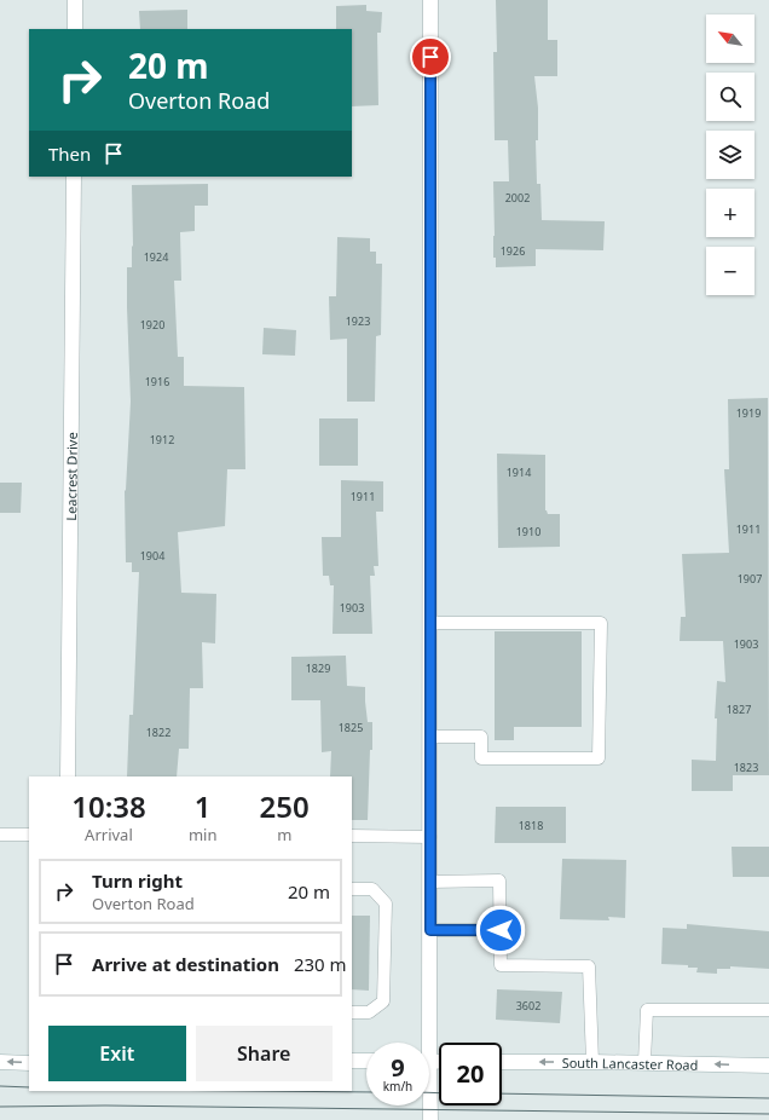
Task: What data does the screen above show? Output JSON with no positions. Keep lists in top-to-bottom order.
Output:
{
  "streets": {
    "street": ["Leacrest Drive", "South Lancaster Road"]
  },
  "one_way": ["South Lancaster Road"],
  "house_numbers": [
    "2002",
    "1926",
    "1924",
    "1923",
    "1920",
    "1916",
    "1919",
    "1912",
    "1914",
    "1911",
    "1911",
    "1910",
    "1904",
    "1907",
    "1903",
    "1903",
    "1829",
    "1827",
    "1825",
    "1822",
    "1823",
    "1818",
    "3602"
  ],
  "north": "top left",
  "page": {
    "map_buttons": ["+", "−"],
    "turn": ["20 m", "Overton Road"],
    "then": "Then",
    "eta": [
      "10:38",
      "Arrival",
      "1",
      "min",
      "250",
      "m"
    ],
    "list": [
      {
        "name": "Turn right",
        "note": "Overton Road",
        "value": "20 m"
      },
      {
        "name": "Arrive at destination",
        "value": "230 m"
      }
    ],
    "buttons": ["Exit", "Share"],
    "speed": "9 km/h",
    "limit": "20"
  }
}
